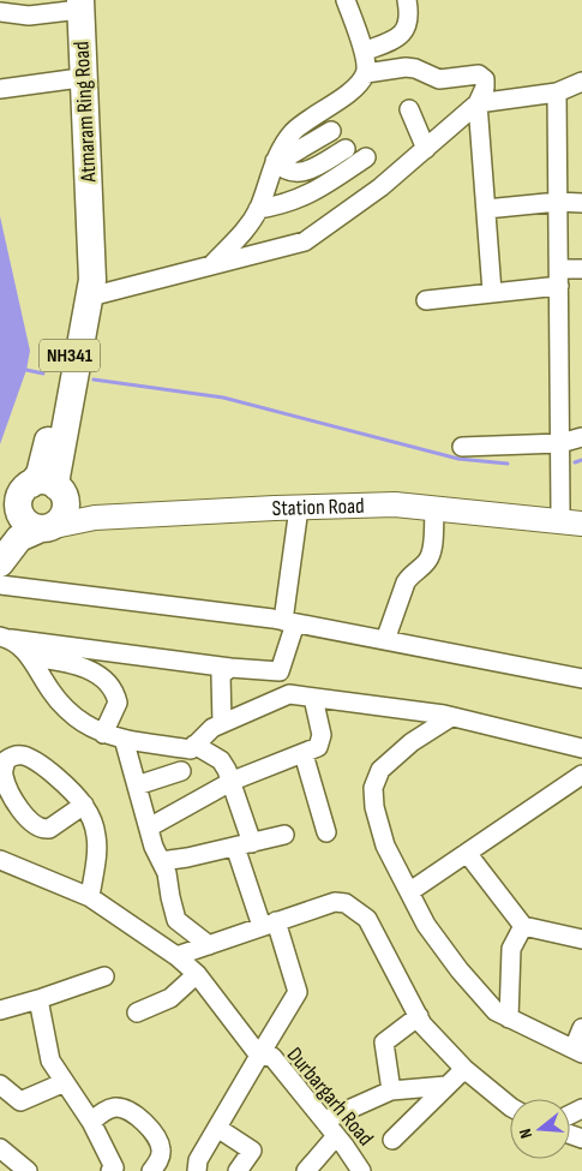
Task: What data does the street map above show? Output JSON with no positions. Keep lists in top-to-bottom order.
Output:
{
  "streets": {
    "highway": ["Atmaram Ring Road", "NH341"],
    "main road": ["Station Road"],
    "street": ["Durbargarh Road"]
  },
  "crossings": [
    ["Atmaram Ring Road", "NH341"],
    ["Atmaram Ring Road", "Station Road"],
    ["NH341", "Station Road"]
  ],
  "north": "left"
}
